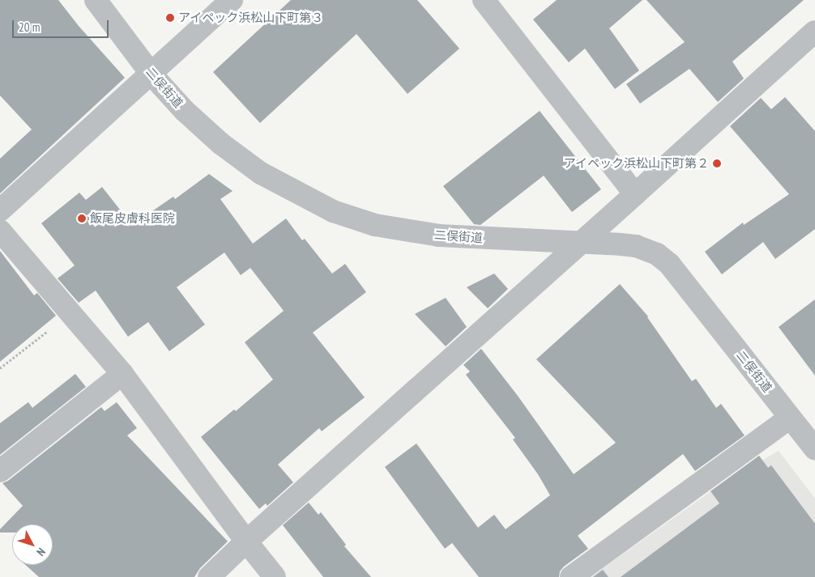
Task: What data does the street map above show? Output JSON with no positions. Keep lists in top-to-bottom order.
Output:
{
  "streets": {
    "street": ["二俣街道"]
  },
  "places": ["アイペック浜松山下町第３", "アイペック浜松山下町第２", "飯尾皮膚科医院"],
  "scale_bar": "20 m",
  "north": "bottom right"
}
